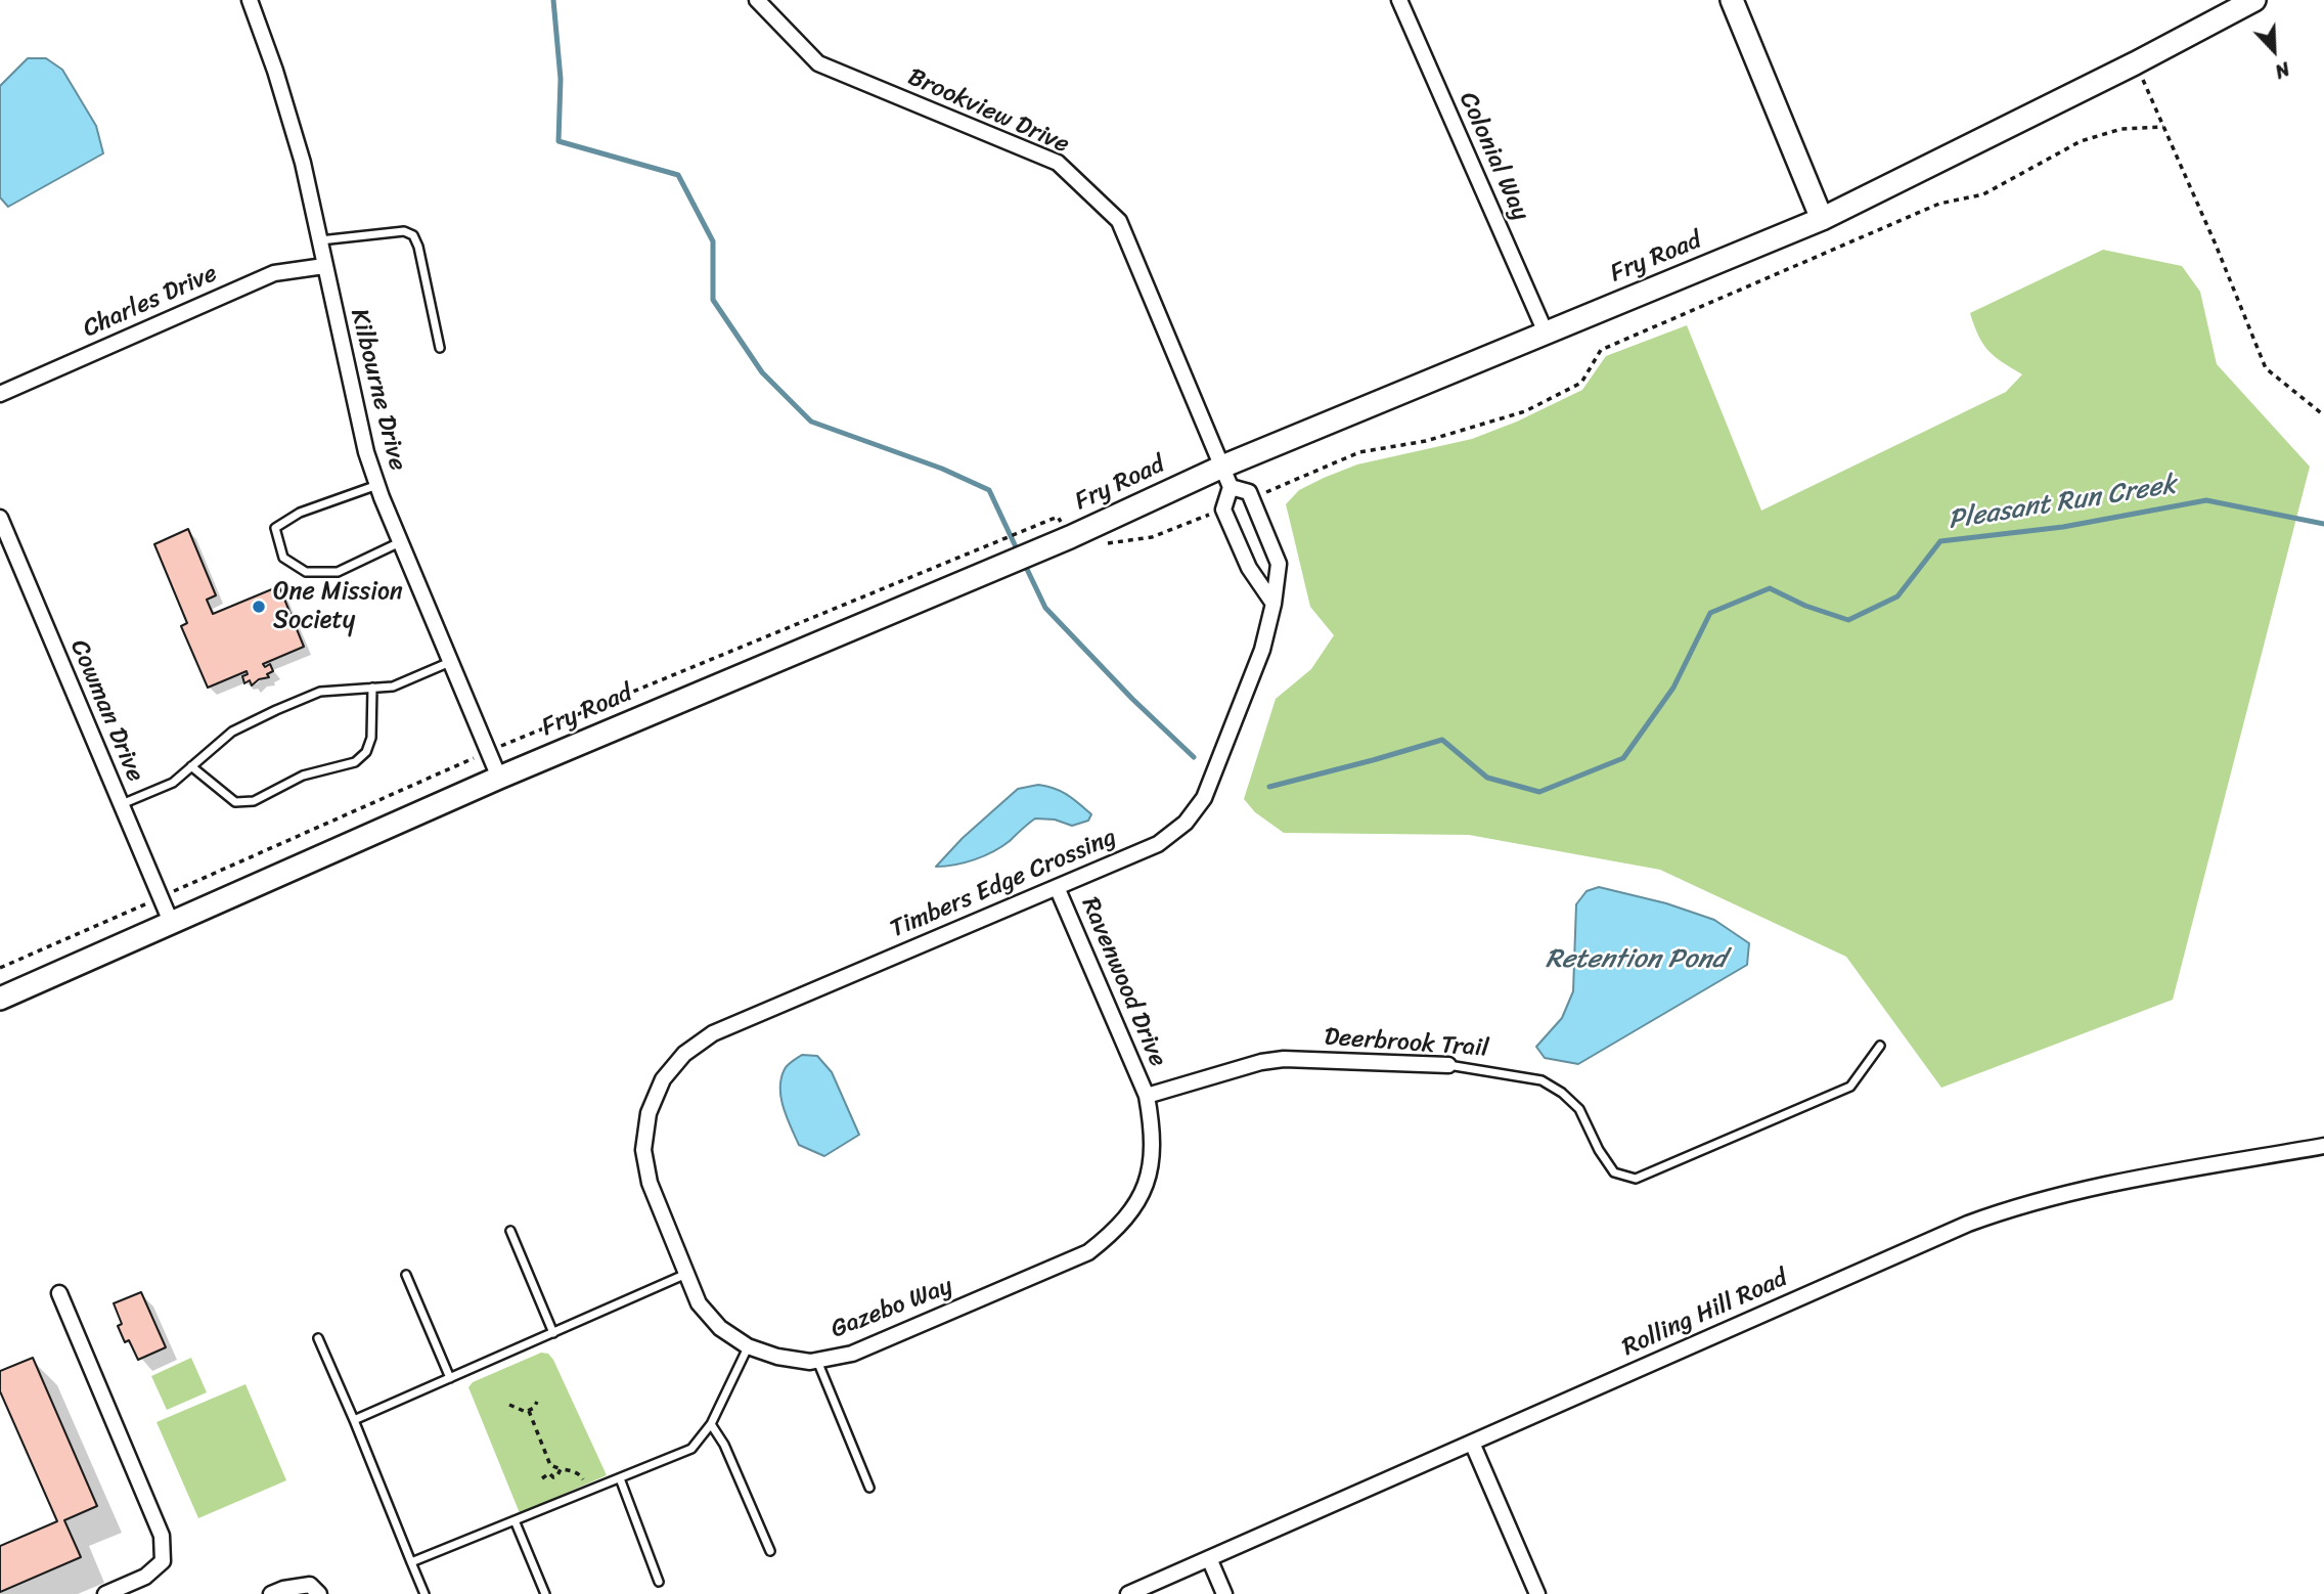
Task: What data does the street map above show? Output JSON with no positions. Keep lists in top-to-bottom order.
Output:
{
  "streets": {
    "street": [
      "Brookview Drive",
      "Colonial Way",
      "Fry Road",
      "Charles Drive",
      "Kilbourne Drive",
      "Cowman Drive",
      "Timbers Edge Crossing",
      "Ravenwood Drive",
      "Deerbrook Trail",
      "Gazebo Way",
      "Rolling Hill Road"
    ]
  },
  "crossings": [
    ["Brookview Drive", "Fry Road"],
    ["Colonial Way", "Fry Road"],
    ["Fry Road", "Kilbourne Drive"],
    ["Fry Road", "Cowman Drive"],
    ["Charles Drive", "Kilbourne Drive"],
    ["Timbers Edge Crossing", "Ravenwood Drive"],
    ["Timbers Edge Crossing", "Gazebo Way"],
    ["Ravenwood Drive", "Deerbrook Trail"],
    ["Ravenwood Drive", "Gazebo Way"],
    ["Deerbrook Trail", "Gazebo Way"]
  ],
  "water": ["Pleasant Run Creek", "Retention Pond"],
  "places": ["One Mission Society"],
  "north": "bottom right"
}
